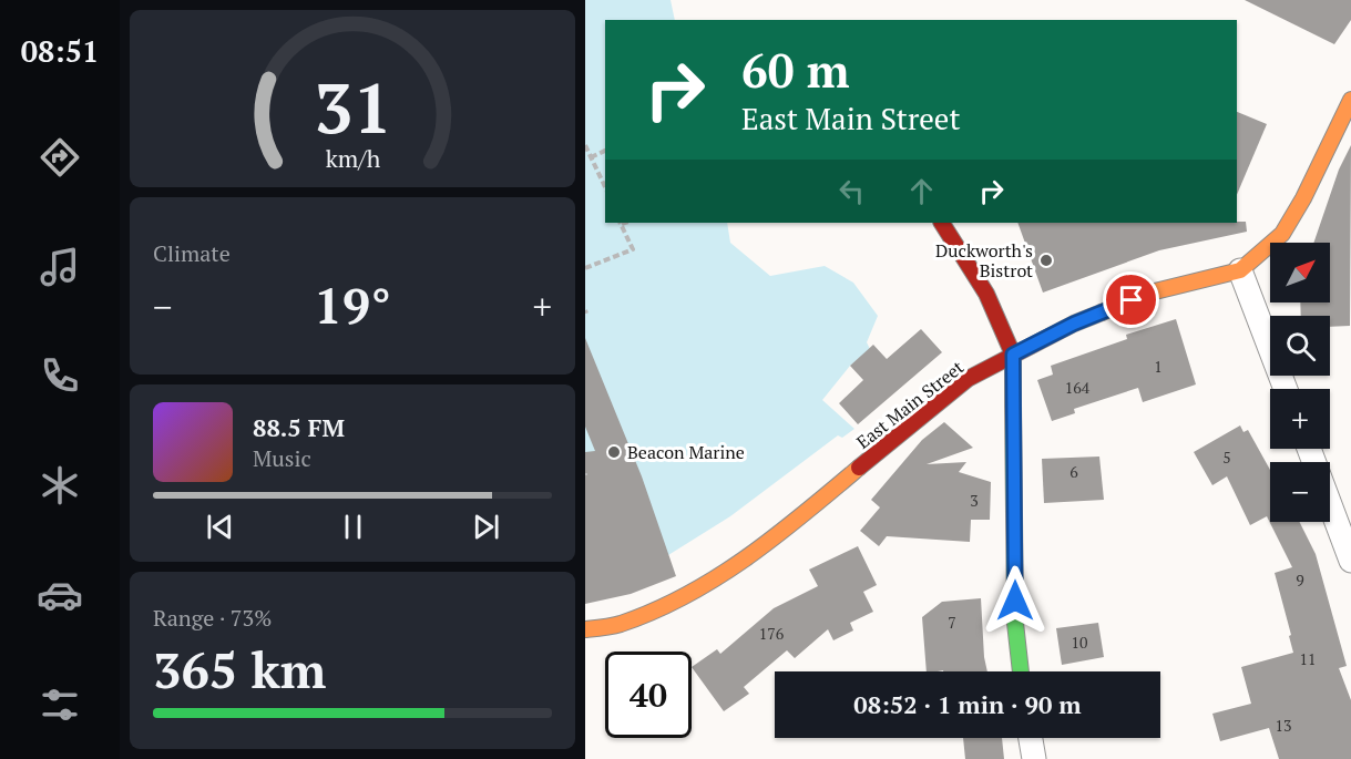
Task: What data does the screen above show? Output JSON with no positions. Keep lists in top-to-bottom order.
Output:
{
  "streets": {
    "main road": ["East Main Street"]
  },
  "places": ["Duckworth's Bistrot", "Beacon Marine"],
  "house_numbers": [
    "1",
    "164",
    "5",
    "6",
    "3",
    "9",
    "7",
    "176",
    "10",
    "11",
    "13"
  ],
  "north": "top right",
  "page": {
    "tabs": "08:51",
    "turn": ["60 m", "East Main Street"],
    "tile": [
      "Climate",
      ["Range · 73%", "365 km"]
    ],
    "map_buttons": ["+", "−"],
    "heat": ["−", "19°", "+"],
    "song": ["88.5 FM", "Music"],
    "limit": "40",
    "trip": "08:52 · 1 min · 90 m",
    "gauge": ["31", "km/h"]
  }
}
